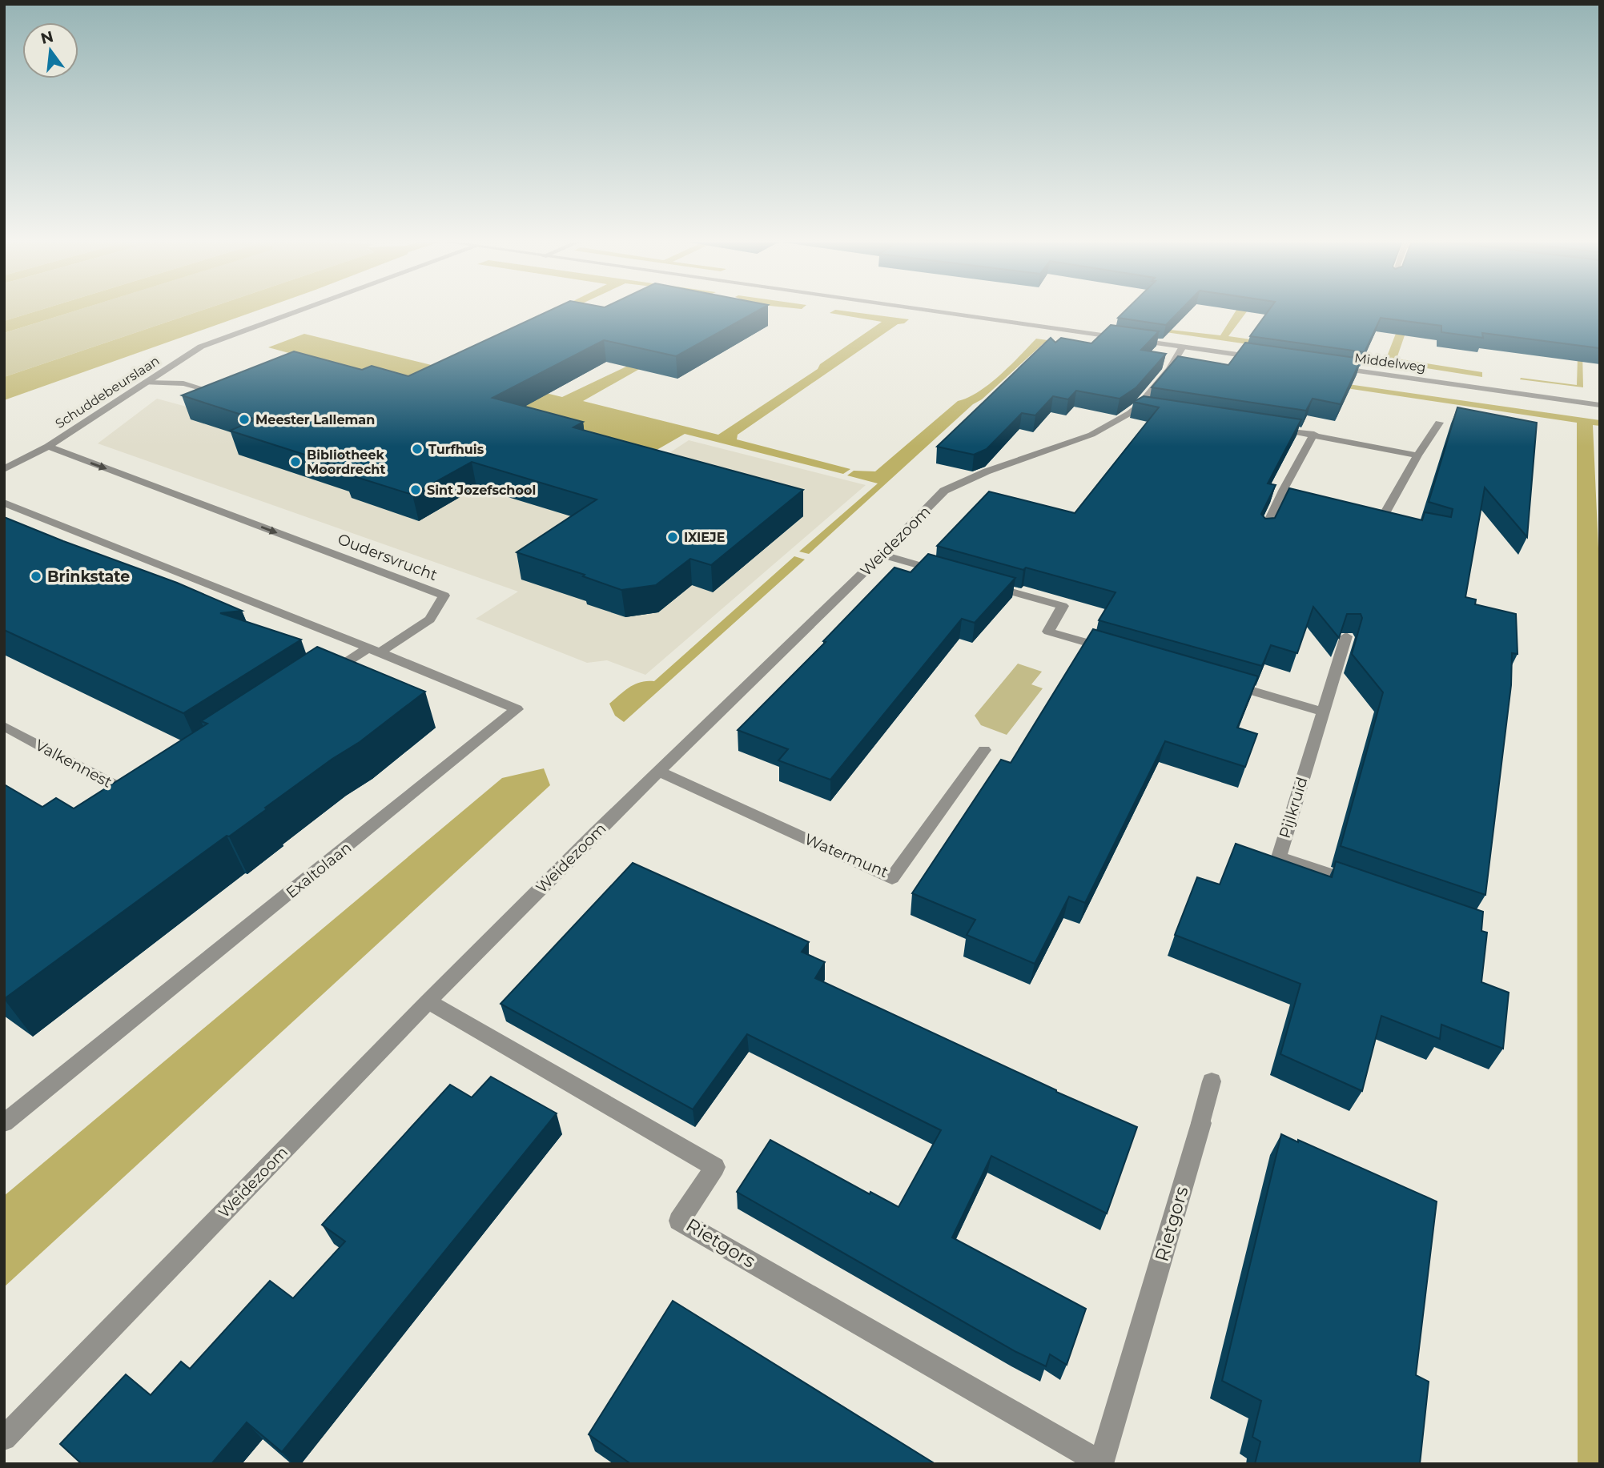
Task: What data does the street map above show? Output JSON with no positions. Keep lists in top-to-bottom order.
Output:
{
  "streets": {
    "street": [
      "Middelweg",
      "Schuddebeurslaan",
      "Weidezoom",
      "Oudersvrucht",
      "Valkennest",
      "Pijlkruid",
      "Watermunt",
      "Exaltolaan",
      "Rietgors"
    ]
  },
  "crossings": [
    ["Schuddebeurslaan", "Oudersvrucht"],
    ["Weidezoom", "Watermunt"],
    ["Weidezoom", "Rietgors"],
    ["Oudersvrucht", "Exaltolaan"]
  ],
  "places": [
    "Meester Lalleman",
    "Turfhuis",
    "Bibliotheek Moordrecht",
    "Sint Jozefschool",
    "IXIEJE",
    "Brinkstate"
  ],
  "north": "top"
}
